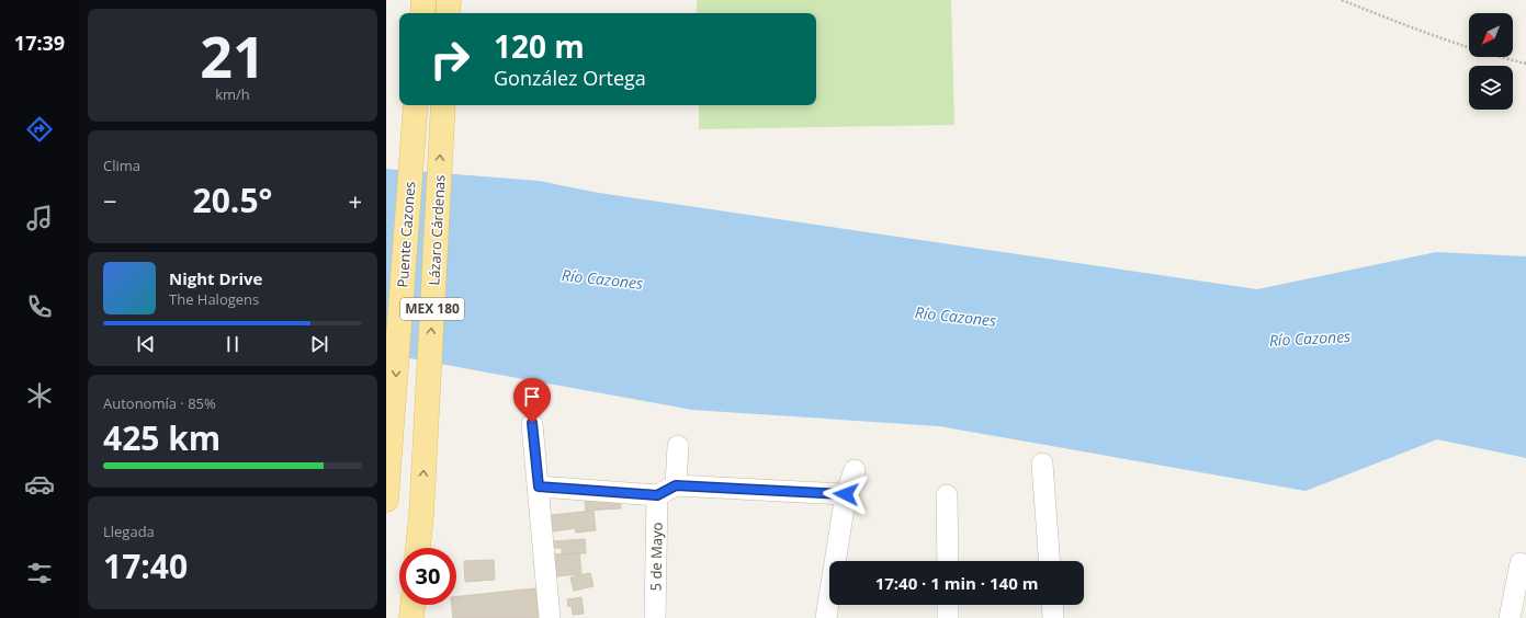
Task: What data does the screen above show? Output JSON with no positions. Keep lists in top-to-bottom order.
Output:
{
  "streets": {
    "main road": ["Lázaro Cárdenas", "Puente Cazones", "MEX 180"],
    "street": ["5 de Mayo"]
  },
  "one_way": ["Lázaro Cárdenas", "Puente Cazones"],
  "water": ["Río Cazones"],
  "north": "bottom left",
  "page": {
    "tabs": "17:39",
    "tile": [
      ["21", "km/h"],
      "Clima",
      ["Autonomía · 85%", "425 km"],
      ["Llegada", "17:40"]
    ],
    "turn": ["120 m", "González Ortega"],
    "heat": ["−", "20.5°", "+"],
    "song": ["Night Drive", "The Halogens"],
    "limit": "30",
    "trip": "17:40 · 1 min · 140 m"
  }
}
